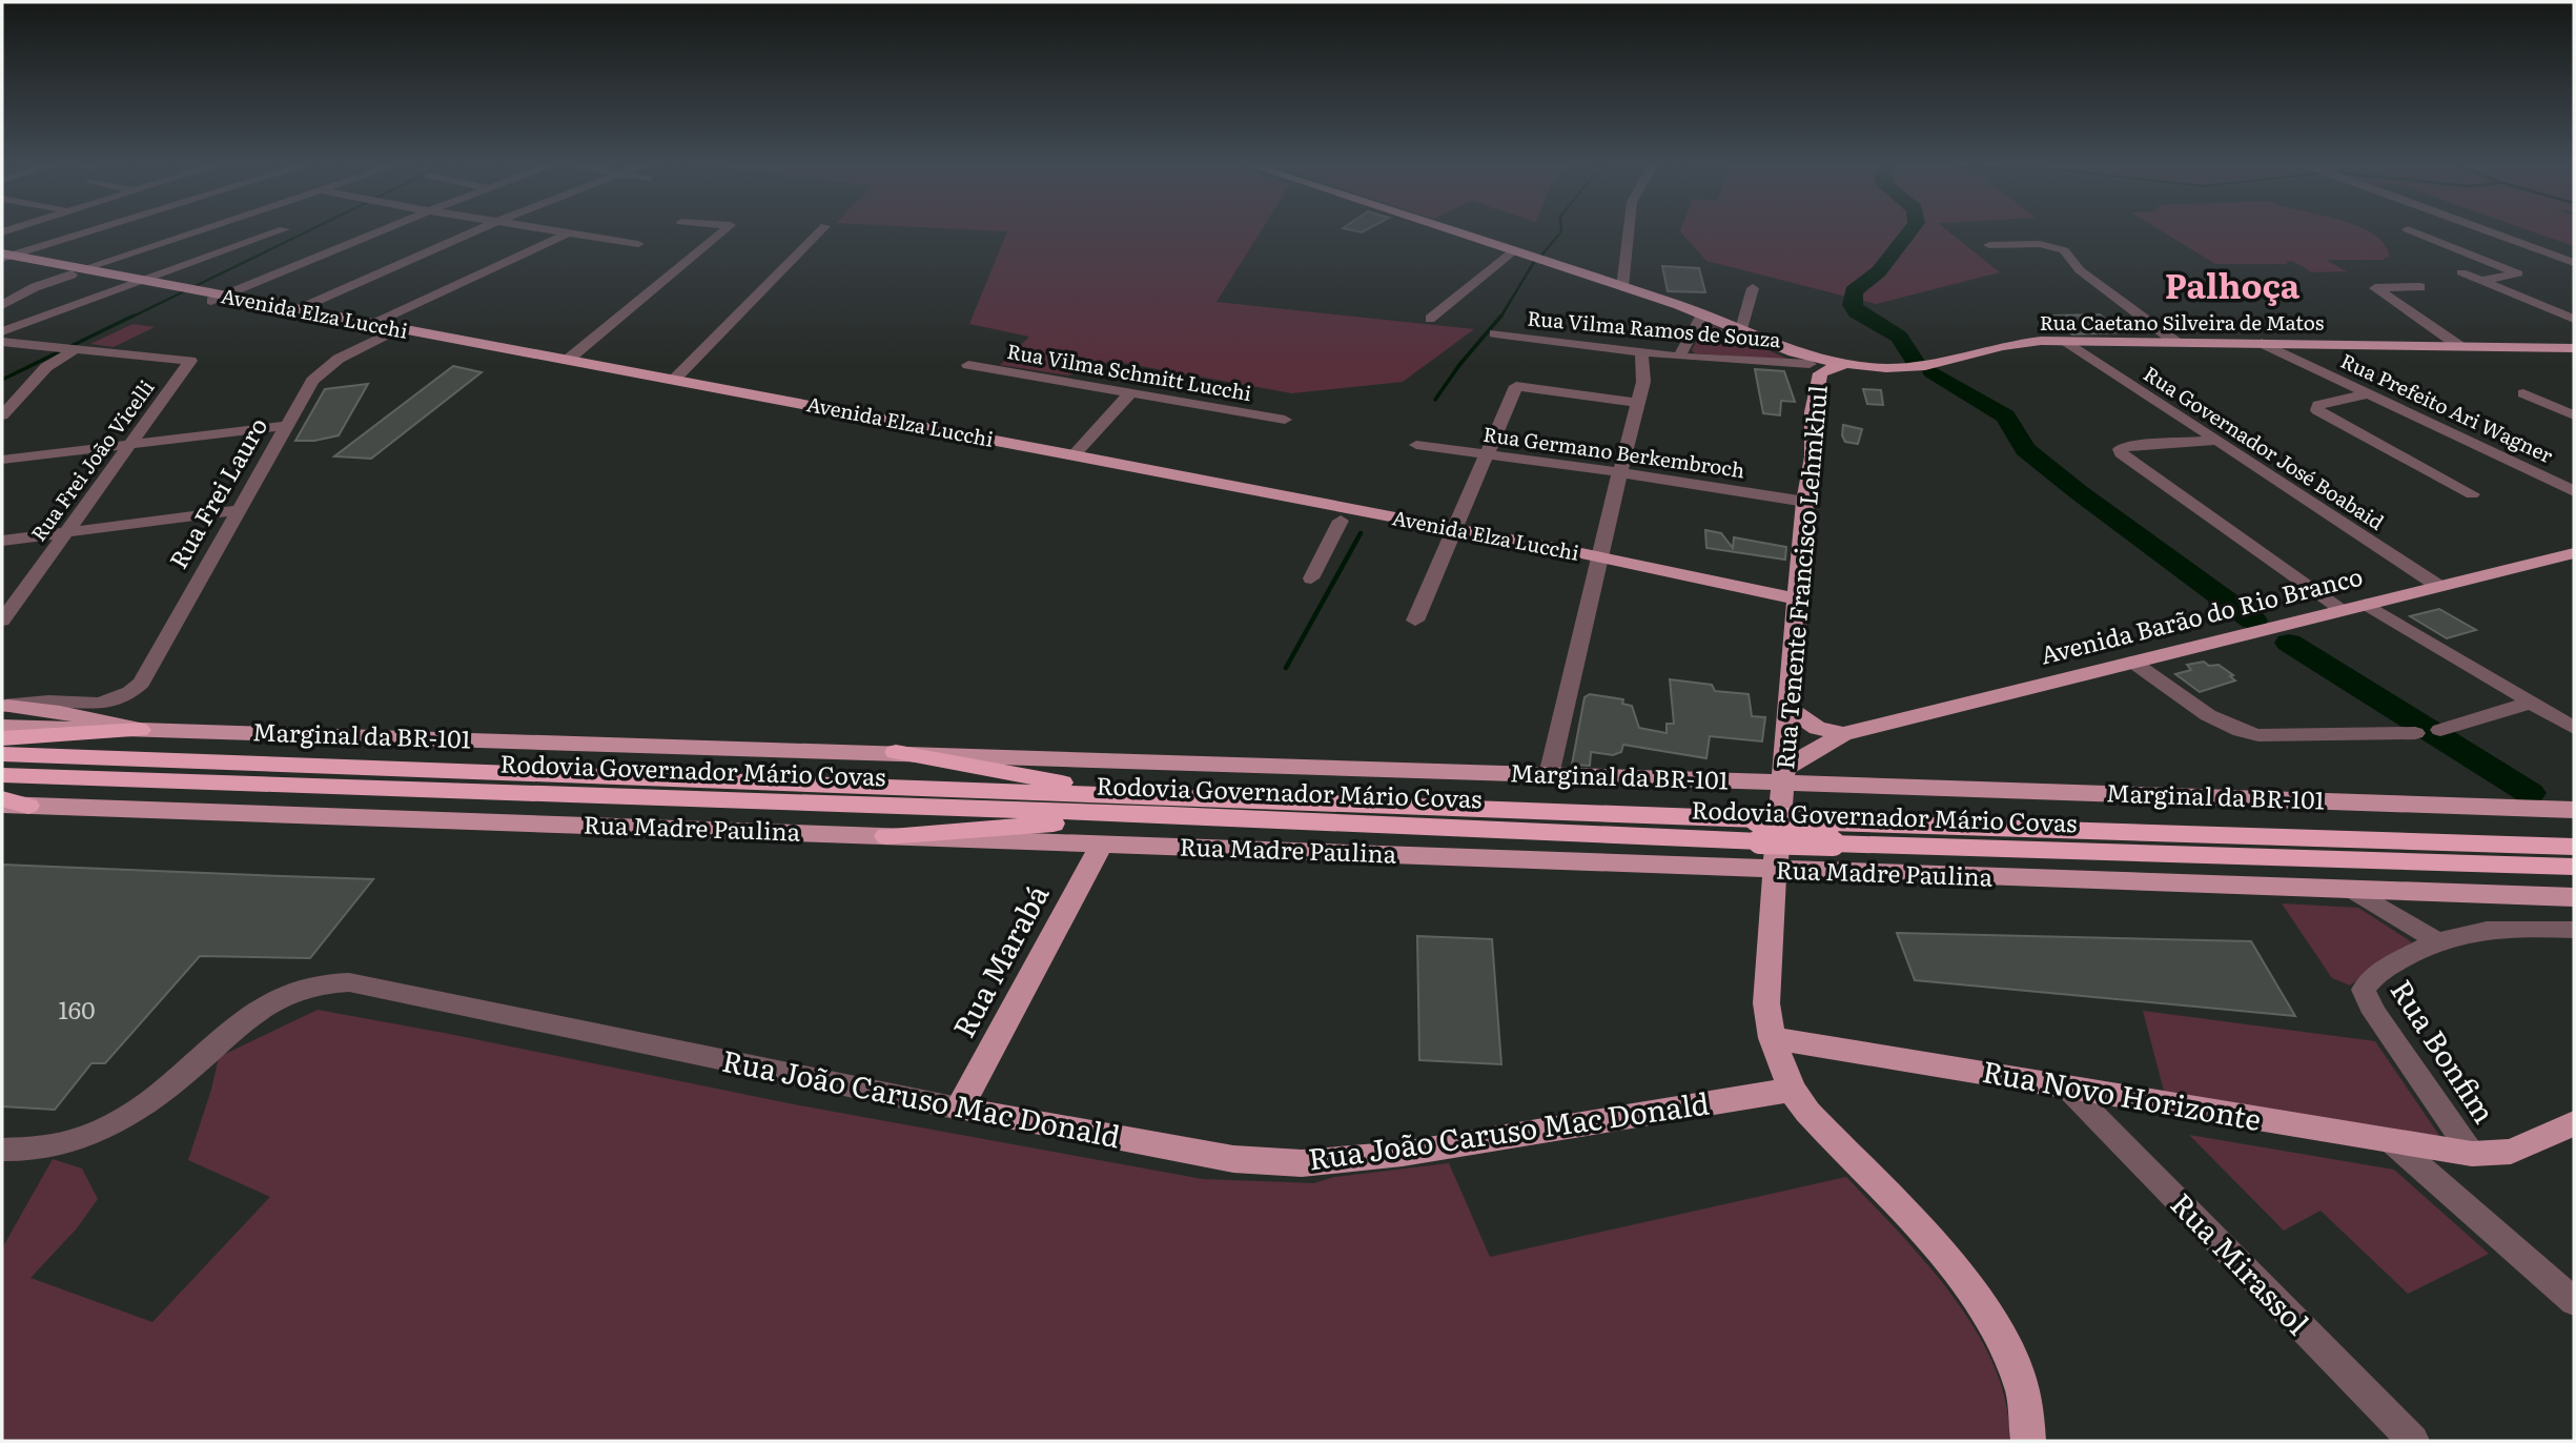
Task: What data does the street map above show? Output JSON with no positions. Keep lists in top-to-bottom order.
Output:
{
  "streets": {
    "highway": ["Rodovia Governador Mário Covas"],
    "main road": [
      "Avenida Elza Lucchi",
      "Rua Caetano Silveira de Matos",
      "Rua Tenente Francisco Lehmkhul",
      "Avenida Barão do Rio Branco",
      "Marginal da BR-101",
      "Rua Madre Paulina",
      "Rua Marabá",
      "Rua Novo Horizonte",
      "Rua João Caruso Mac Donald"
    ],
    "street": [
      "Rua Vilma Ramos de Souza",
      "Rua Vilma Schmitt Lucchi",
      "Rua Prefeito Ari Wagner",
      "Rua Governador José Boabaid",
      "Rua Germano Berkembroch",
      "Rua Frei João Vicelli",
      "Rua Frei Lauro",
      "Rua Bonfim",
      "Rua Mirassol"
    ]
  },
  "crossings": [
    ["Avenida Elza Lucchi", "Rua Frei Lauro"],
    ["Avenida Elza Lucchi", "Rua Tenente Francisco Lehmkhul"],
    ["Rua Caetano Silveira de Matos", "Rua Prefeito Ari Wagner"],
    ["Rua Caetano Silveira de Matos", "Rua Governador José Boabaid"],
    ["Rua Caetano Silveira de Matos", "Rua Tenente Francisco Lehmkhul"],
    ["Rua Vilma Ramos de Souza", "Rua Tenente Francisco Lehmkhul"],
    ["Rua Governador José Boabaid", "Avenida Barão do Rio Branco"],
    ["Rua Germano Berkembroch", "Rua Tenente Francisco Lehmkhul"],
    ["Rua Frei Lauro", "Marginal da BR-101"],
    ["Rua Tenente Francisco Lehmkhul", "Avenida Barão do Rio Branco"],
    ["Rua Tenente Francisco Lehmkhul", "Marginal da BR-101"],
    ["Rua Tenente Francisco Lehmkhul", "Rua Madre Paulina"],
    ["Rua Tenente Francisco Lehmkhul", "Rua Novo Horizonte"],
    ["Rua Tenente Francisco Lehmkhul", "Rua João Caruso Mac Donald"],
    ["Avenida Barão do Rio Branco", "Marginal da BR-101"],
    ["Rua Madre Paulina", "Rua Marabá"],
    ["Rua Marabá", "Rua João Caruso Mac Donald"],
    ["Rua Bonfim", "Rua Novo Horizonte"],
    ["Rua Novo Horizonte", "Rua Mirassol"]
  ],
  "districts": ["Palhoça"],
  "house_numbers": ["160"]
}
